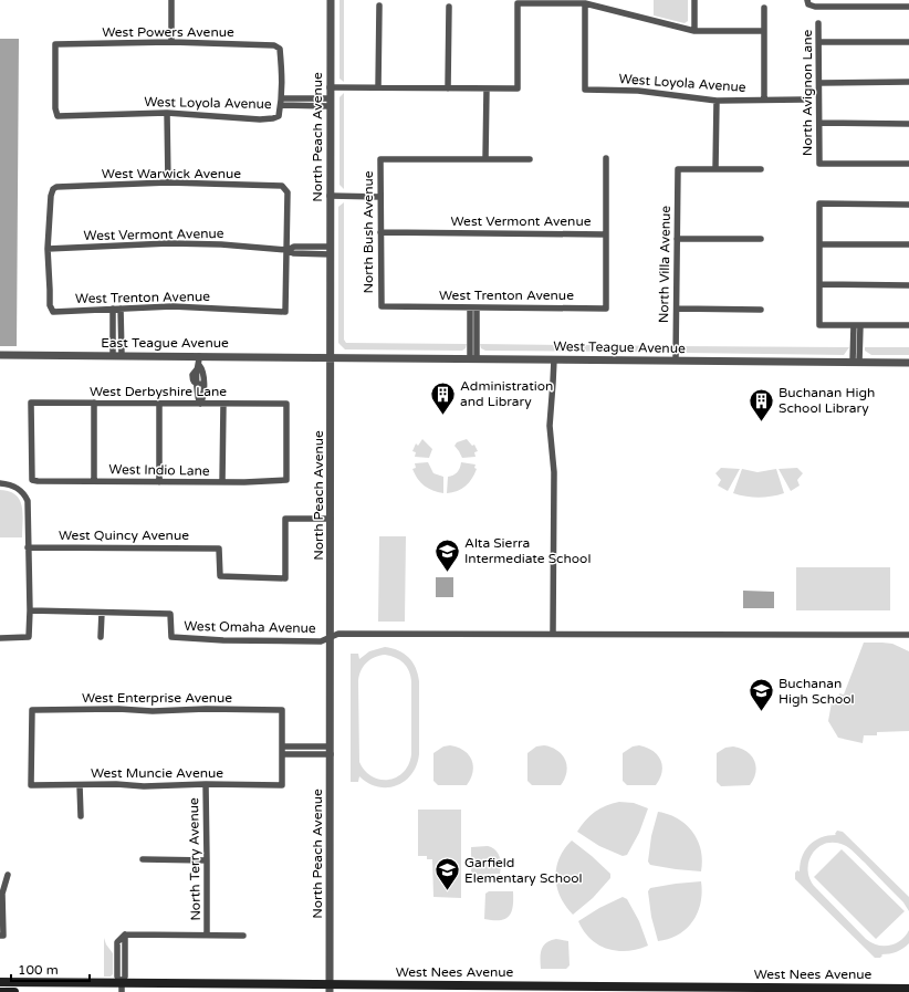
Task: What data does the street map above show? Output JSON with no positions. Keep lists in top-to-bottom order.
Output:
{
  "streets": {
    "main road": ["West Nees Avenue"],
    "street": [
      "West Powers Avenue",
      "West Loyola Avenue",
      "North Avignon Lane",
      "North Peach Avenue",
      "West Warwick Avenue",
      "West Vermont Avenue",
      "North Bush Avenue",
      "North Villa Avenue",
      "West Trenton Avenue",
      "East Teague Avenue",
      "West Teague Avenue",
      "West Derbyshire Lane",
      "West Indio Lane",
      "West Quincy Avenue",
      "West Omaha Avenue",
      "West Enterprise Avenue",
      "West Muncie Avenue",
      "North Terry Avenue"
    ]
  },
  "crossings": [
    ["West Powers Avenue", "West Loyola Avenue"],
    ["North Peach Avenue", "West Vermont Avenue"],
    ["North Peach Avenue", "East Teague Avenue"],
    ["North Peach Avenue", "West Teague Avenue"],
    ["North Peach Avenue", "West Quincy Avenue"],
    ["North Peach Avenue", "West Omaha Avenue"],
    ["North Peach Avenue", "West Nees Avenue"],
    ["West Warwick Avenue", "West Vermont Avenue"],
    ["West Warwick Avenue", "West Trenton Avenue"],
    ["West Vermont Avenue", "North Bush Avenue"],
    ["West Vermont Avenue", "West Trenton Avenue"],
    ["North Bush Avenue", "West Trenton Avenue"],
    ["North Villa Avenue", "West Teague Avenue"],
    ["East Teague Avenue", "West Teague Avenue"],
    ["West Derbyshire Lane", "West Indio Lane"],
    ["West Enterprise Avenue", "West Muncie Avenue"],
    ["West Muncie Avenue", "North Terry Avenue"]
  ],
  "places": {
    "building": ["Administration and Library", "Buchanan High School Library"],
    "school or university": ["Alta Sierra Intermediate School", "Buchanan High School", "Garfield Elementary School"]
  },
  "scale_bar": "100 m"
}
